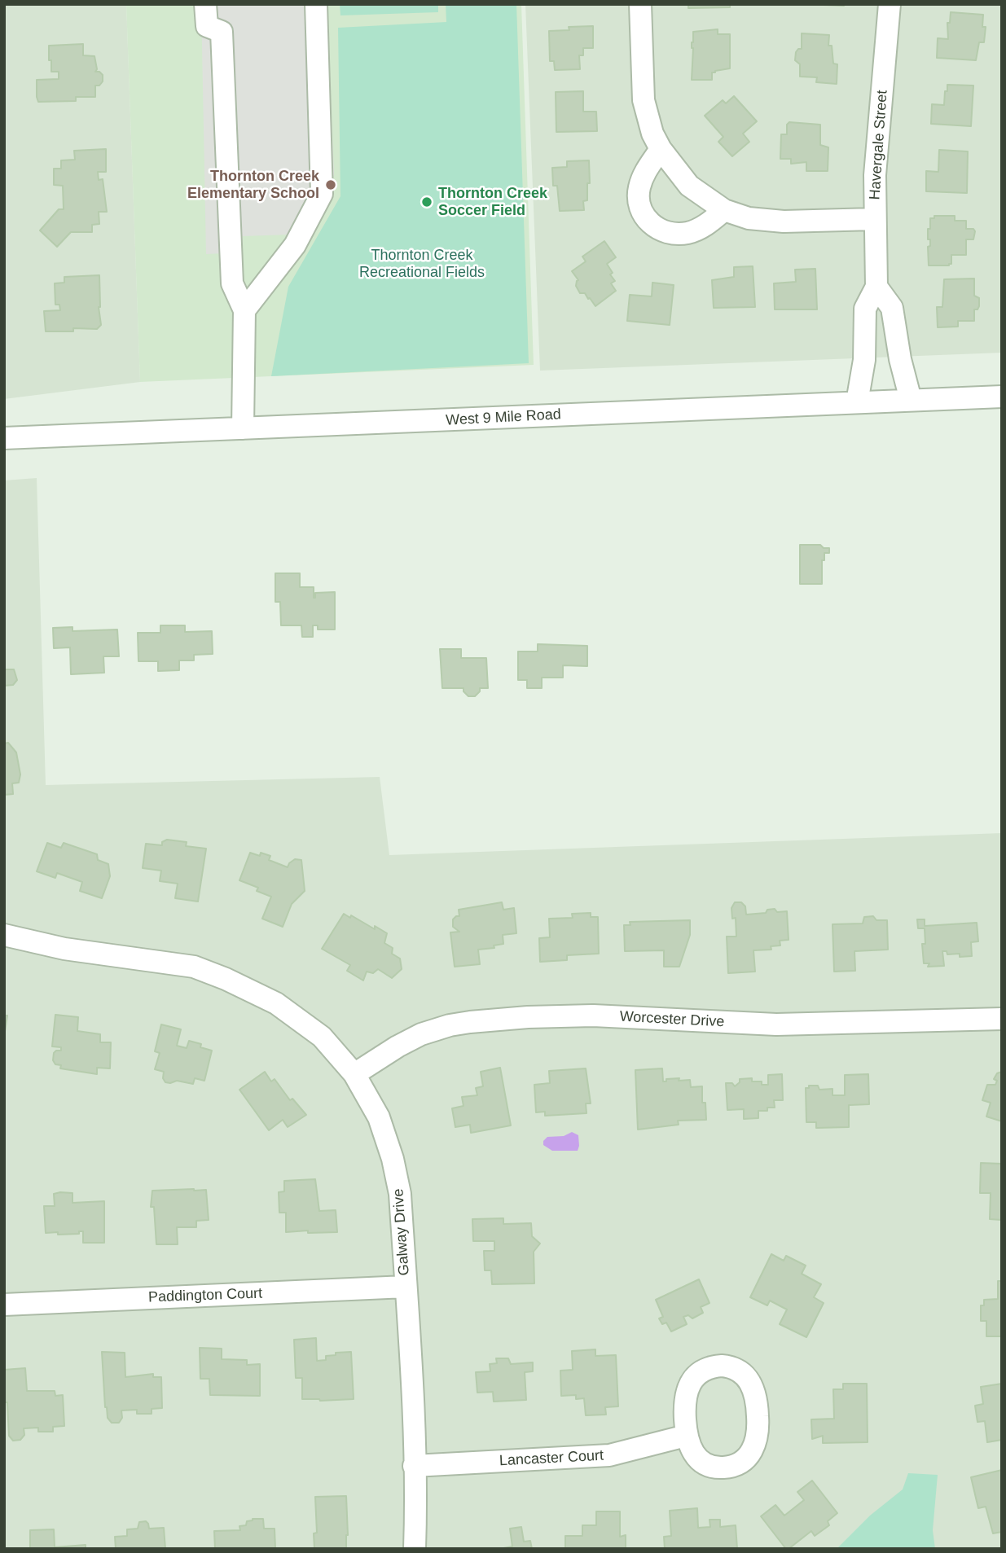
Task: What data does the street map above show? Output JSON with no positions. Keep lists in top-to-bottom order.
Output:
{
  "streets": {
    "street": [
      "Havergale Street",
      "West 9 Mile Road",
      "Worcester Drive",
      "Galway Drive",
      "Paddington Court",
      "Lancaster Court"
    ]
  },
  "crossings": [
    ["Havergale Street", "West 9 Mile Road"],
    ["Worcester Drive", "Galway Drive"],
    ["Galway Drive", "Paddington Court"],
    ["Galway Drive", "Lancaster Court"]
  ],
  "parks": ["Thornton Creek Recreational Fields"],
  "places": ["Thornton Creek Elementary School", "Thornton Creek Soccer Field"]
}
